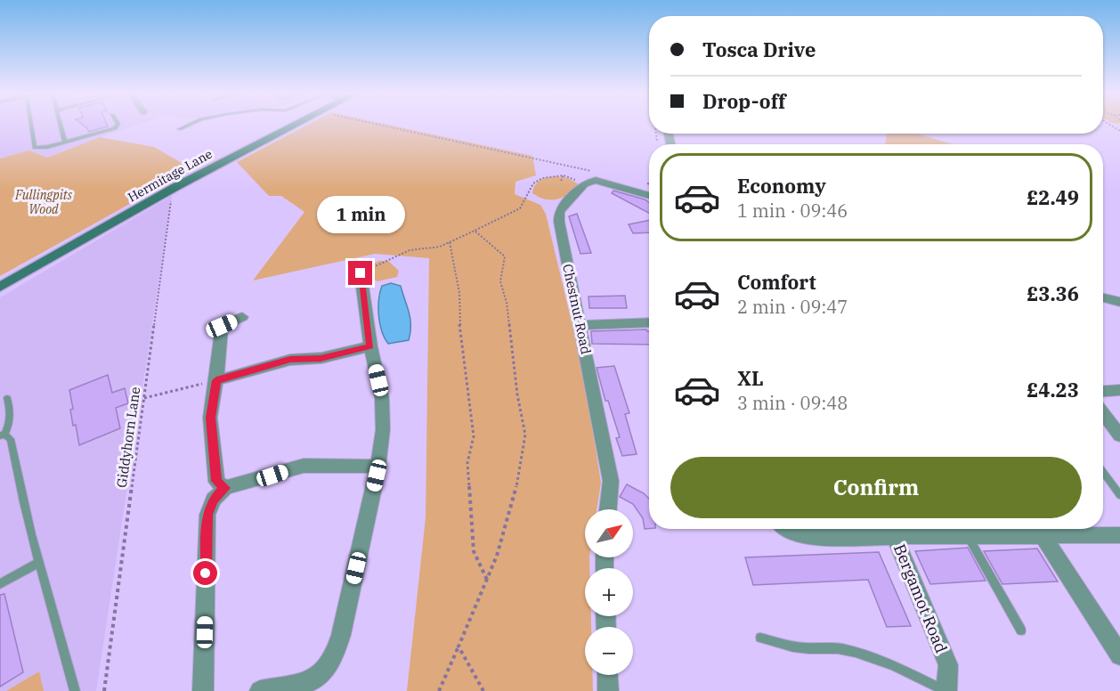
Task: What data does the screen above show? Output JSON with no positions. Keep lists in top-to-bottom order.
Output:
{
  "streets": {
    "main road": ["Hermitage Lane"],
    "street": ["Chestnut Road", "Bergamot Road"],
    "path": ["Giddyhorn Lane"]
  },
  "crossings": [
    ["Hermitage Lane", "Giddyhorn Lane"]
  ],
  "parks": ["Fullingpits Wood"],
  "north": "top right",
  "page": {
    "banner": ["Tosca Drive", "Drop-off"],
    "list": [
      {
        "name": "Economy",
        "note": "1 min · 09:46",
        "value": "£2.49"
      },
      {
        "name": "Comfort",
        "note": "2 min · 09:47",
        "value": "£3.36"
      },
      {
        "name": "XL",
        "note": "3 min · 09:48",
        "value": "£4.23"
      }
    ],
    "bubble": "1 min",
    "buttons": "Confirm",
    "map_buttons": ["+", "−"]
  }
}
